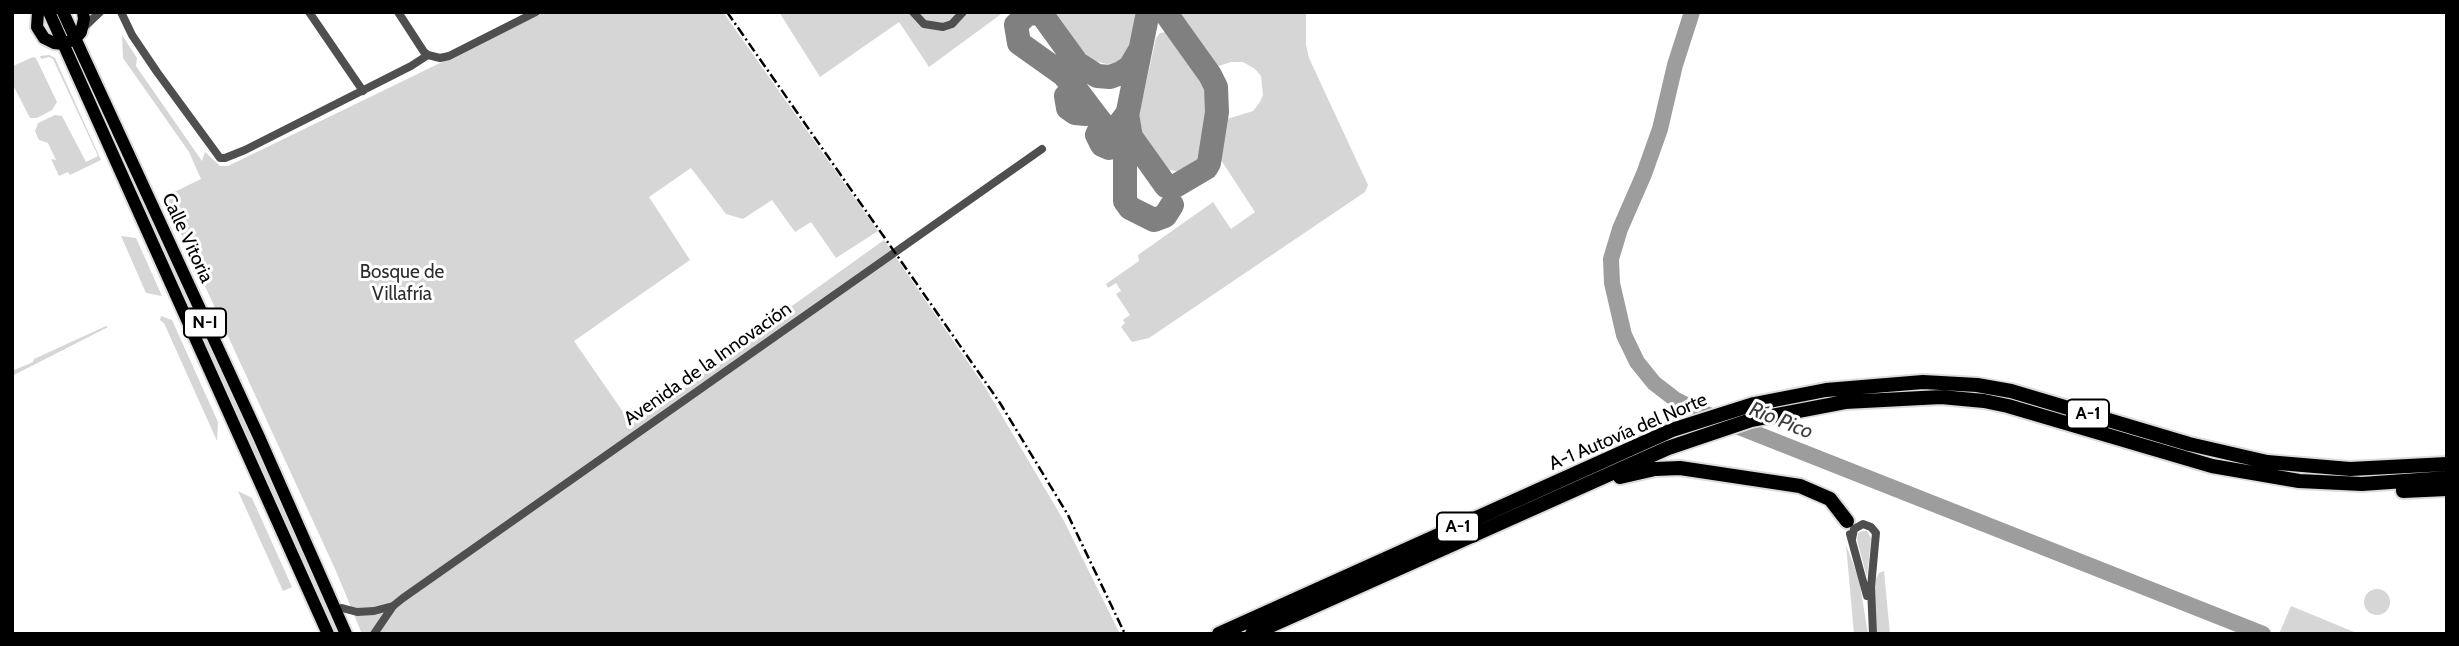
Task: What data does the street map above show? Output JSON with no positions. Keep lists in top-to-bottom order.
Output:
{
  "streets": {
    "highway": [
      "Calle Vitoria",
      "N-I",
      "A-1",
      "A-1 Autovía del Norte"
    ],
    "street": ["Avenida de la Innovación"]
  },
  "crossings": [
    ["Calle Vitoria", "N-I"]
  ],
  "water": ["Río Pico"],
  "parks": ["Bosque de Villafría"]
}
